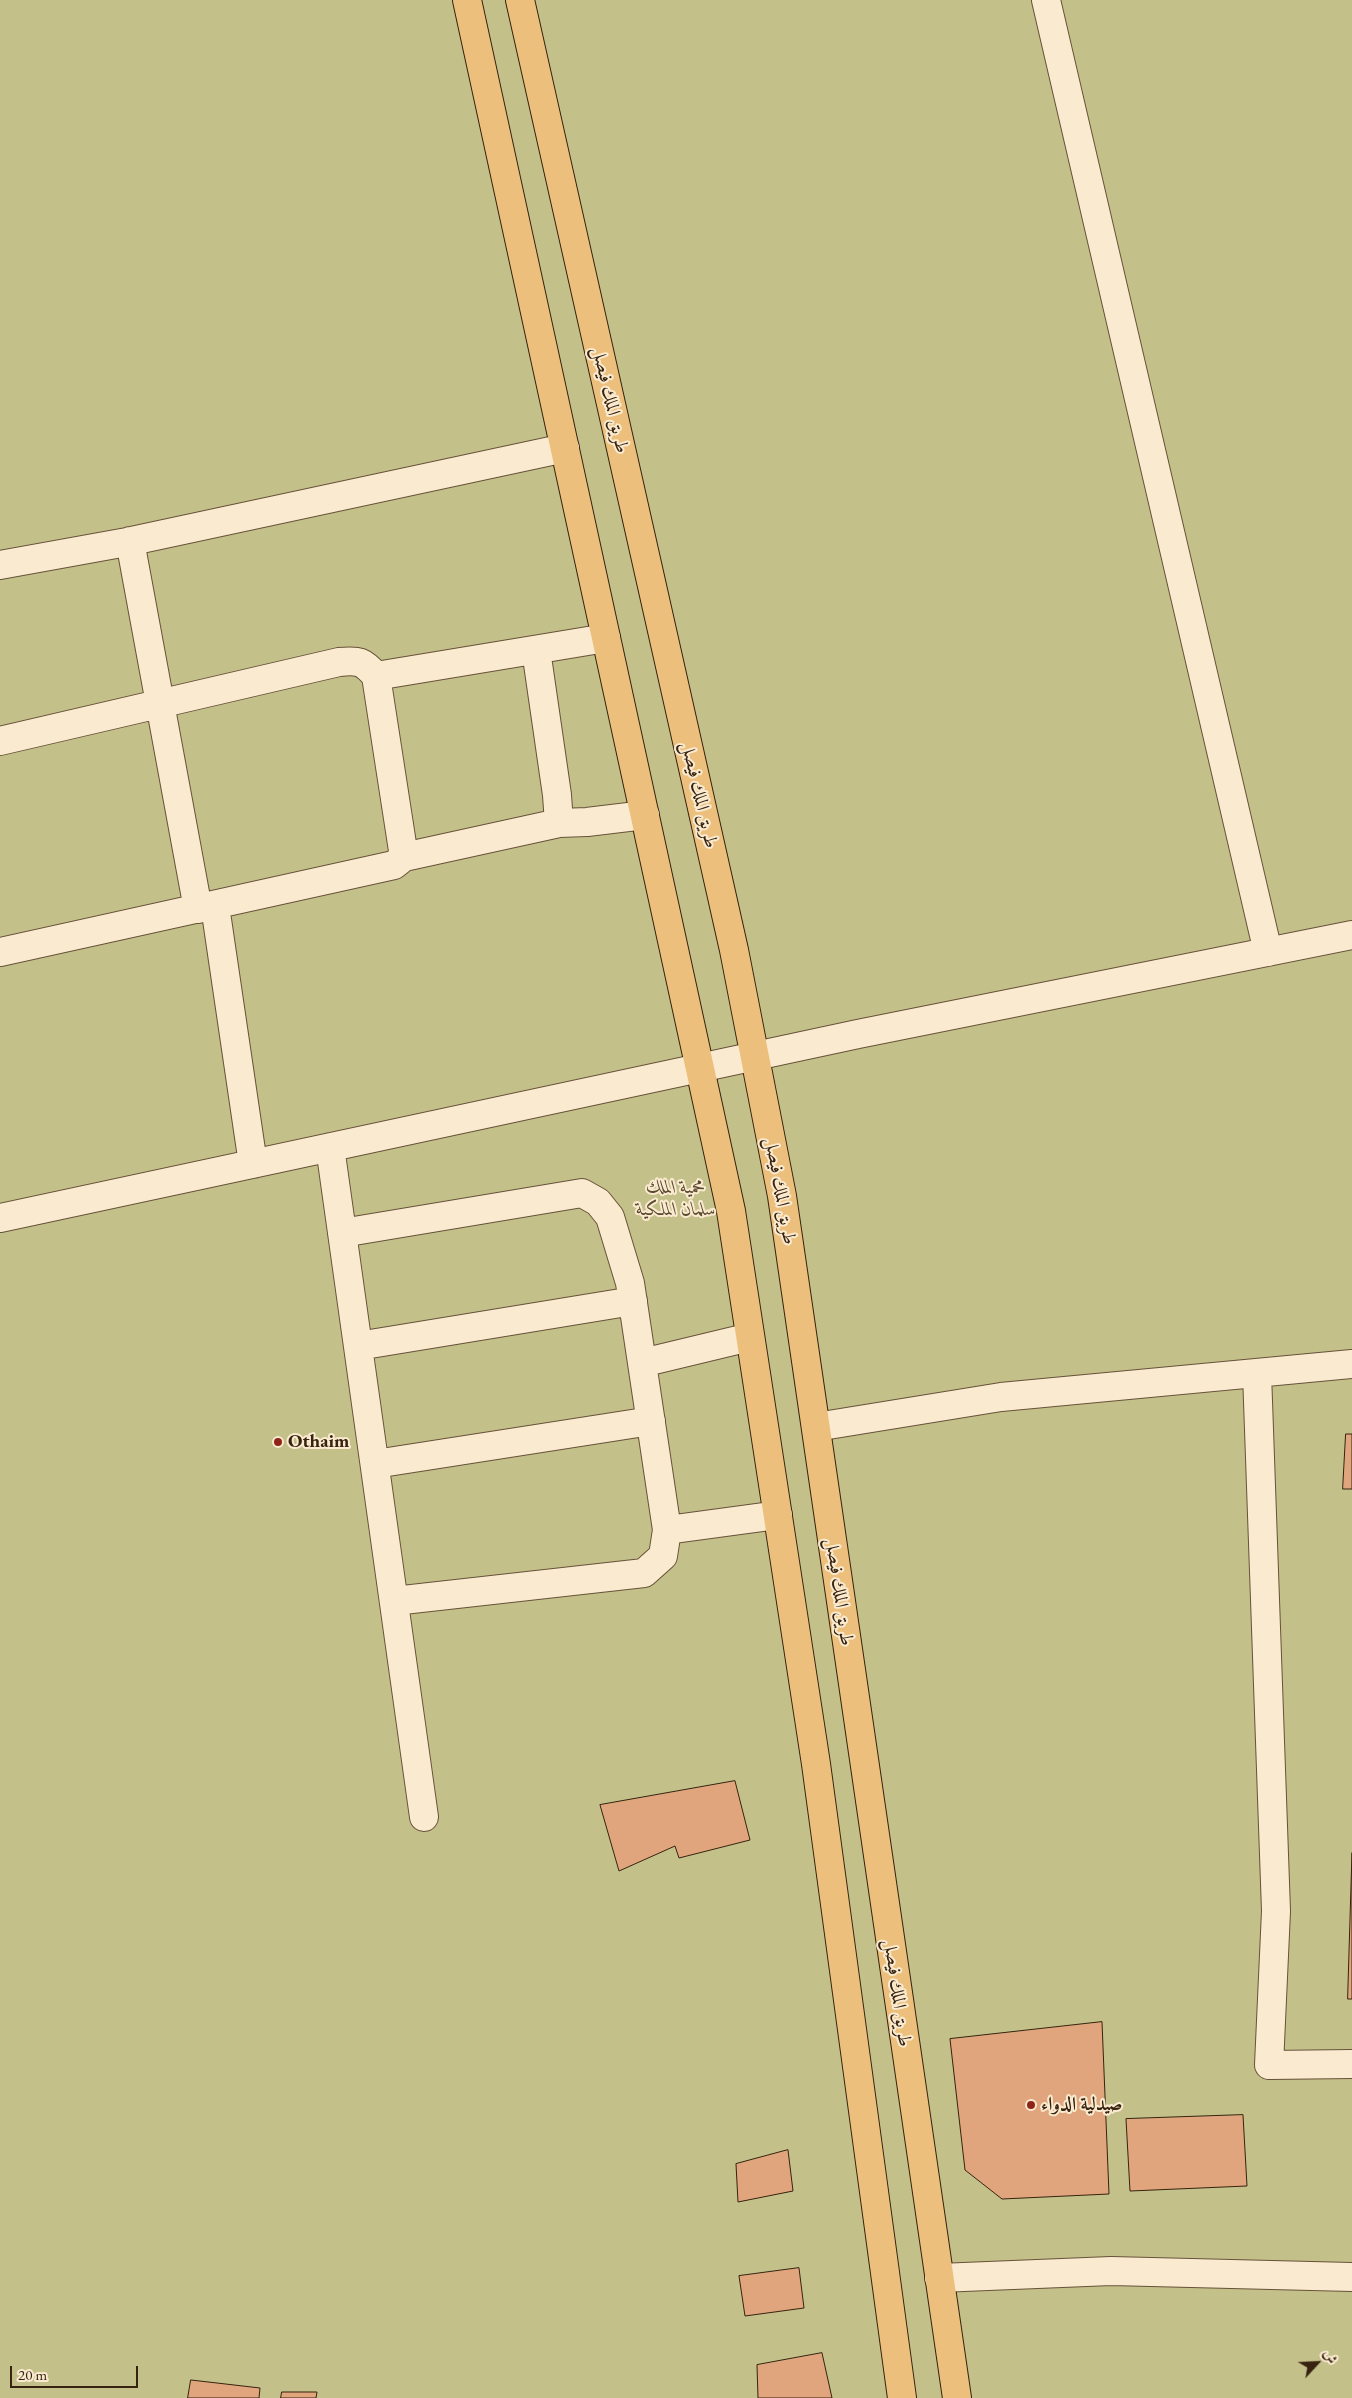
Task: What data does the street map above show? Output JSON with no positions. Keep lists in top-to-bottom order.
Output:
{
  "streets": {
    "main road": ["طريق الملك فيصل"]
  },
  "parks": ["محمية الملك سلمان الملكية"],
  "places": ["Othaim", "صيدلية الدواء"],
  "scale_bar": "20 m",
  "north": "top right"
}
